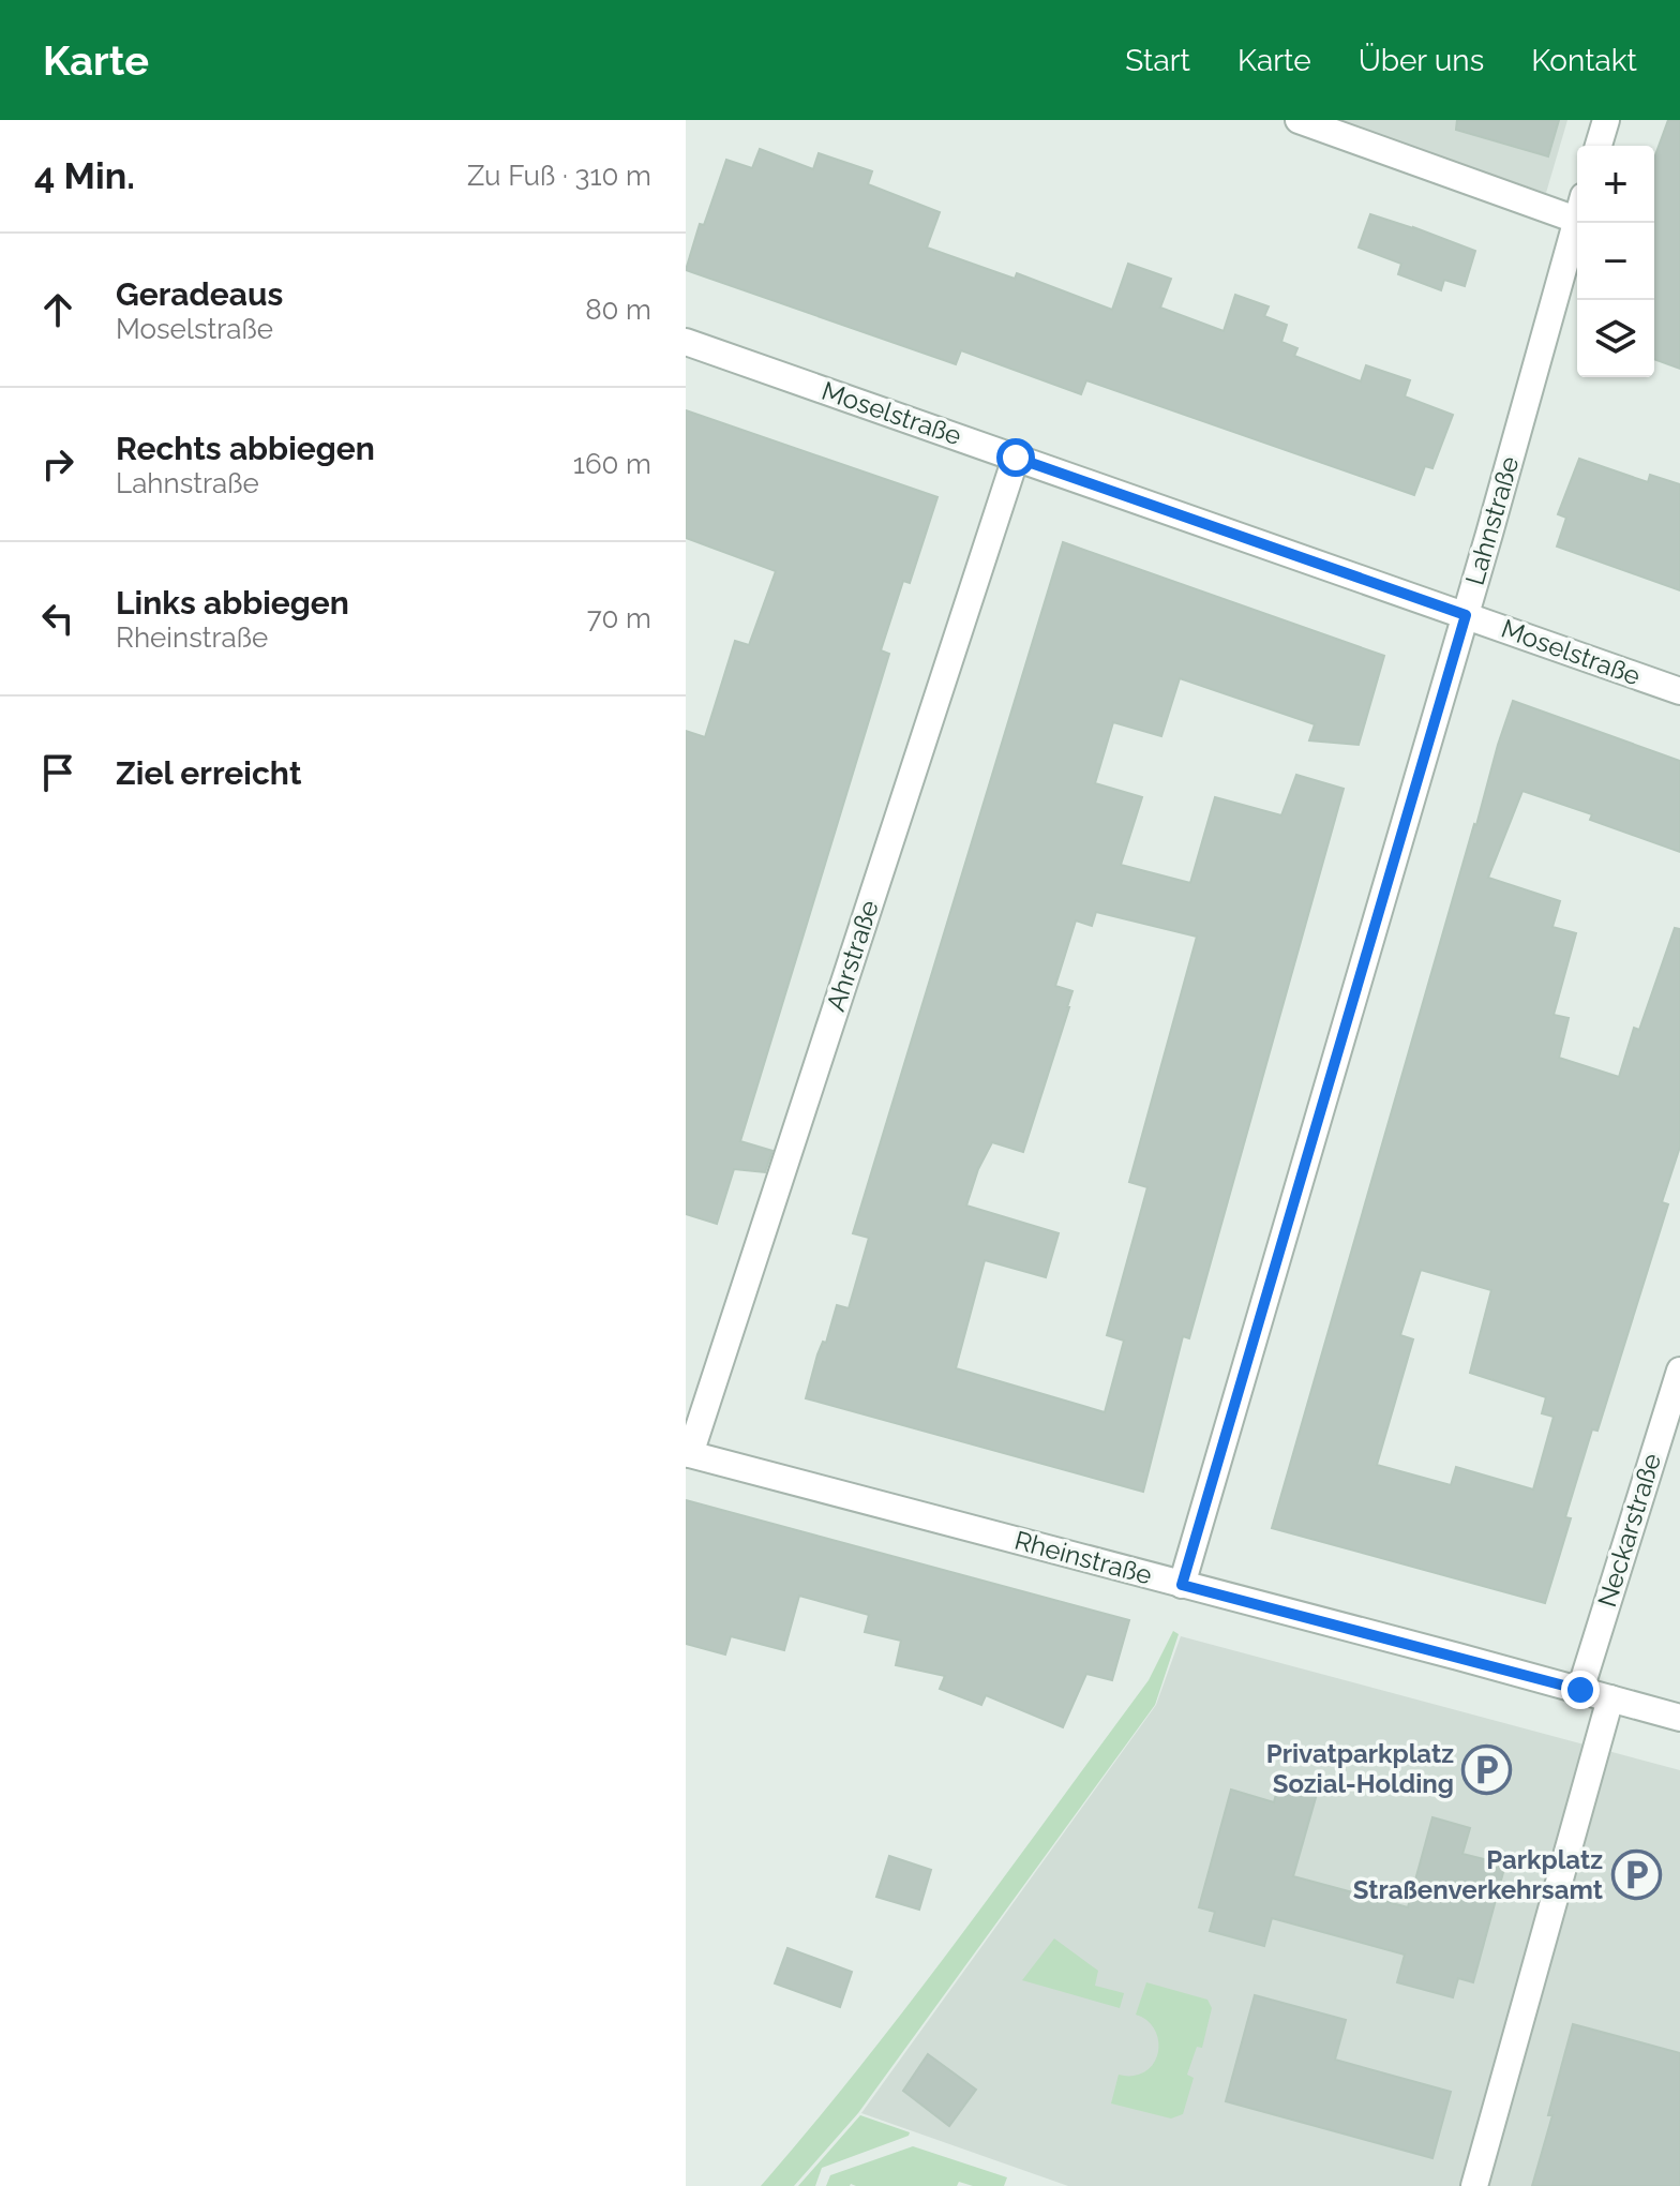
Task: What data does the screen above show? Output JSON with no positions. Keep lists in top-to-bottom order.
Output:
{
  "streets": {
    "street": [
      "Moselstraße",
      "Lahnstraße",
      "Ahrstraße",
      "Neckarstraße",
      "Rheinstraße"
    ]
  },
  "crossings": [
    ["Moselstraße", "Lahnstraße"],
    ["Moselstraße", "Ahrstraße"],
    ["Lahnstraße", "Rheinstraße"],
    ["Ahrstraße", "Rheinstraße"],
    ["Neckarstraße", "Rheinstraße"]
  ],
  "places": {
    "parking": ["Privatparkplatz Sozial-Holding", "Parkplatz Straßenverkehrsamt"]
  },
  "page": {
    "header": "Karte",
    "nav": [
      "Start",
      "Karte",
      "Über uns",
      "Kontakt"
    ],
    "heading": ["4 Min.", "Zu Fuß · 310 m"],
    "map_buttons": ["+", "−"],
    "list": [
      ["Geradeaus", "Moselstraße", "80 m"],
      ["Rechts abbiegen", "Lahnstraße", "160 m"],
      ["Links abbiegen", "Rheinstraße", "70 m"],
      "Ziel erreicht"
    ]
  }
}
